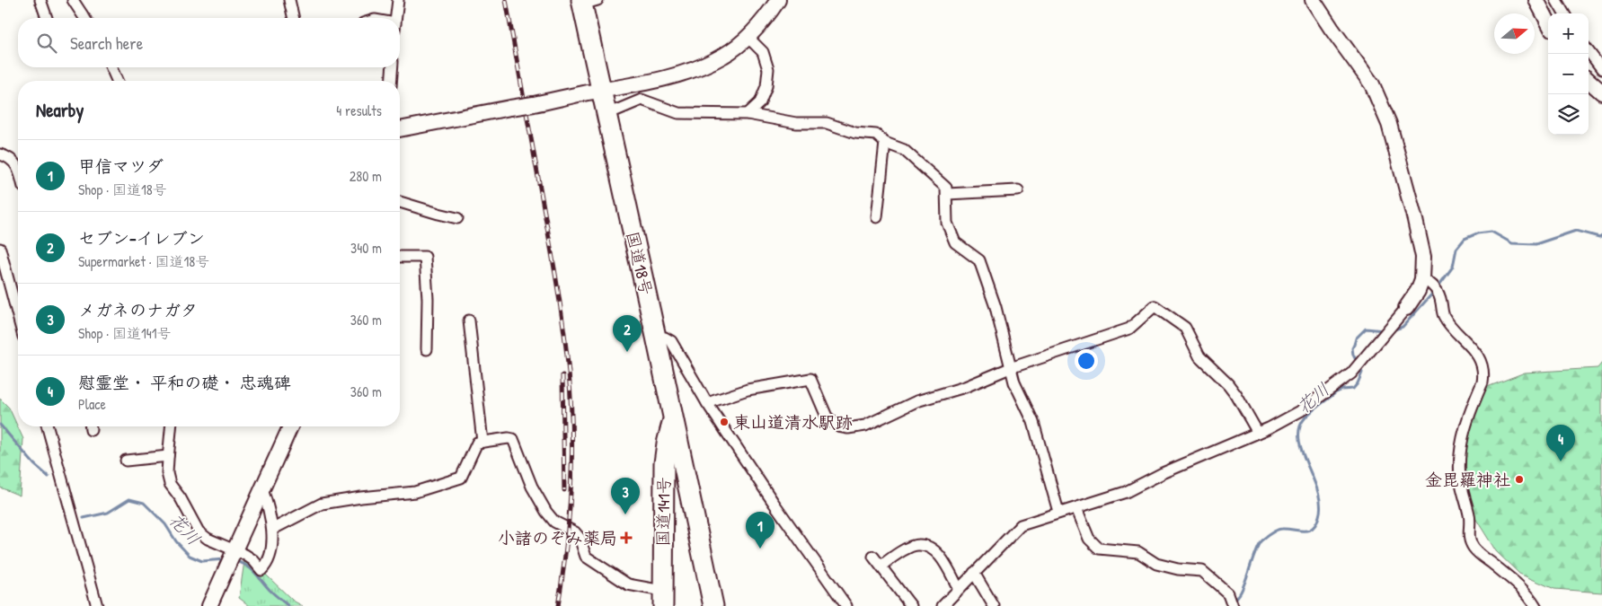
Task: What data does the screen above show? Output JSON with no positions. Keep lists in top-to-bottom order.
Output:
{
  "streets": {
    "highway": ["国道18号", "国道141号"]
  },
  "crossings": [
    ["国道18号", "国道141号"]
  ],
  "water": ["花川"],
  "places": {
    "other": ["東山道清水駅跡", "金毘羅神社"],
    "health": ["小諸のぞみ薬局"]
  },
  "north": "right",
  "page": {
    "map_buttons": ["+", "−"],
    "search": "Search here",
    "heading": ["Nearby", "4 results"],
    "list": [
      {
        "mark": "1",
        "name": "甲信マツダ",
        "note": "Shop · 国道18号",
        "value": "280 m"
      },
      {
        "mark": "2",
        "name": "セブン-イレブン",
        "note": "Supermarket · 国道18号",
        "value": "340 m"
      },
      {
        "mark": "3",
        "name": "メガネのナガタ",
        "note": "Shop · 国道141号",
        "value": "360 m"
      },
      {
        "mark": "4",
        "name": "慰霊堂・ 平和の礎・ 忠魂碑",
        "note": "Place",
        "value": "360 m"
      }
    ],
    "pins": [
      "2",
      "4",
      "3",
      "1"
    ]
  }
}
